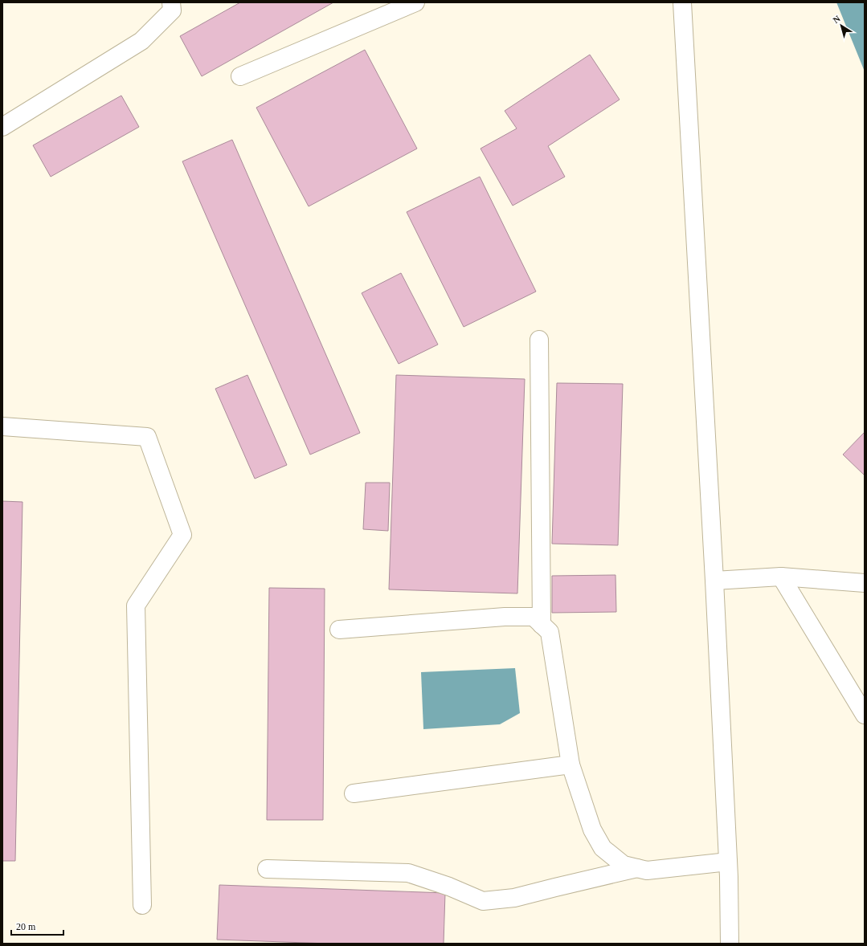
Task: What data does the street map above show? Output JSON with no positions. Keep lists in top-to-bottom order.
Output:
{
  "scale_bar": "20 m",
  "north": "top left"
}
